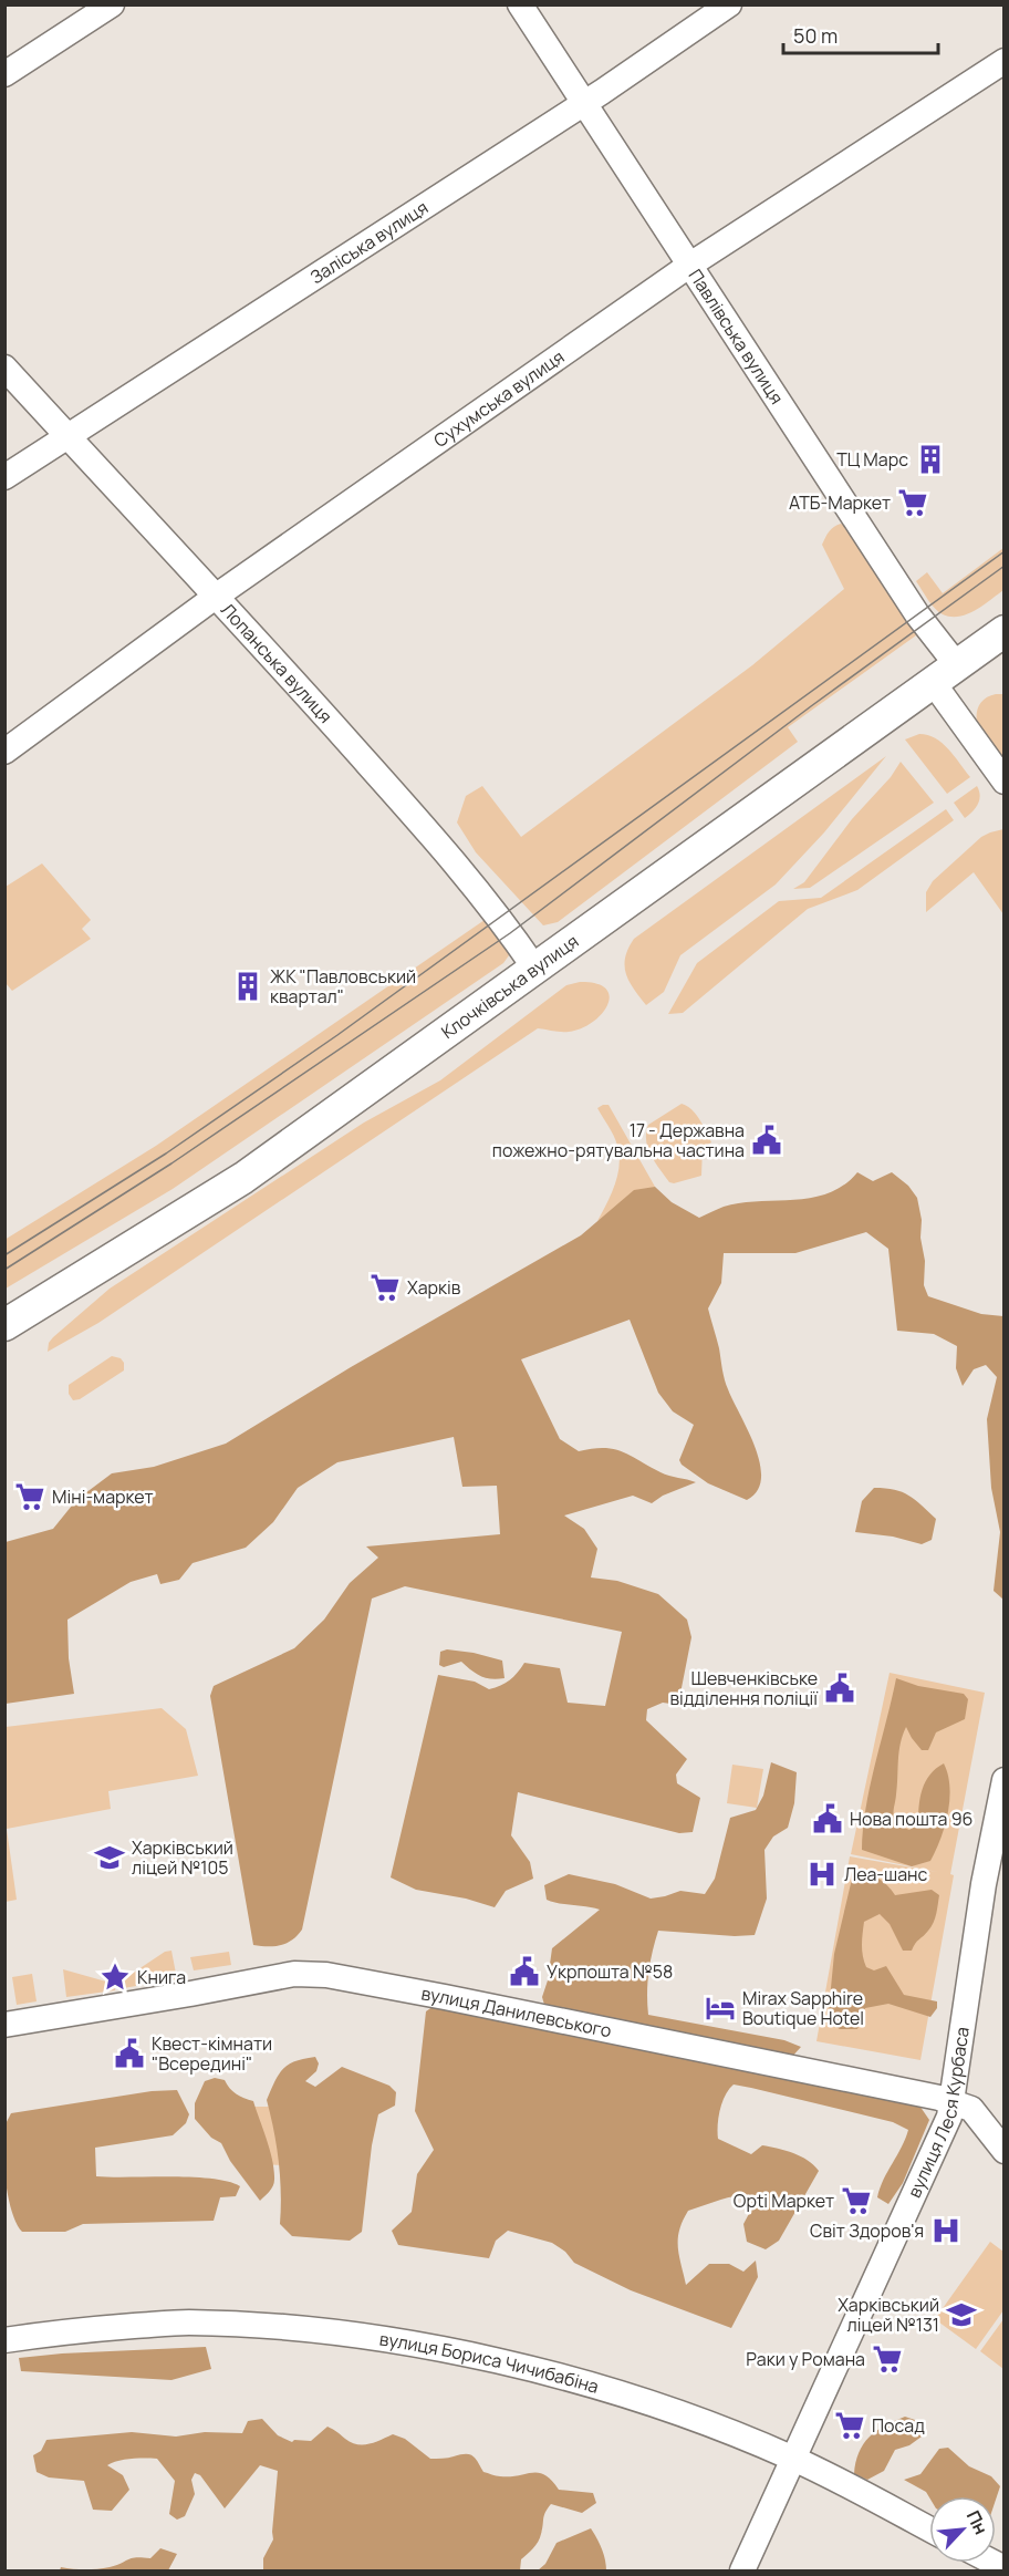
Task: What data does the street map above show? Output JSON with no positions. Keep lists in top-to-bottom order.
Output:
{
  "streets": {
    "main road": ["Клочківська вулиця"],
    "street": [
      "Заліська вулиця",
      "Павлівська вулиця",
      "Сухумська вулиця",
      "Лопанська вулиця",
      "вулиця Данилевського",
      "вулиця Леся Курбаса",
      "вулиця Бориса Чичибабіна"
    ]
  },
  "crossings": [
    ["Заліська вулиця", "Павлівська вулиця"],
    ["Заліська вулиця", "Лопанська вулиця"],
    ["Павлівська вулиця", "Сухумська вулиця"],
    ["Павлівська вулиця", "Клочківська вулиця"],
    ["Сухумська вулиця", "Лопанська вулиця"],
    ["Лопанська вулиця", "Клочківська вулиця"],
    ["вулиця Данилевського", "вулиця Леся Курбаса"],
    ["вулиця Леся Курбаса", "вулиця Бориса Чичибабіна"]
  ],
  "places": {
    "building": ["ТЦ Марс", "ЖК \"Павловський квартал\""],
    "supermarket": [
      "АТБ-Маркет",
      "Харків",
      "Міні-маркет",
      "Opti Маркет",
      "Раки у Романа",
      "Посад"
    ],
    "public building": [
      "17 - Державна пожежно-рятувальна частина",
      "Шевченківське відділення поліції",
      "Нова пошта 96",
      "Укрпошта №58",
      "Квест-кімнати \"Всередині\""
    ],
    "school or university": ["Харківський ліцей №105", "Харківський ліцей №131"],
    "hospital": ["Леа-шанс", "Світ Здоров'я"],
    "place": ["Книга"],
    "hotel": ["Mirax Sapphire Boutique Hotel"]
  },
  "scale_bar": "50 m",
  "north": "top right"
}
